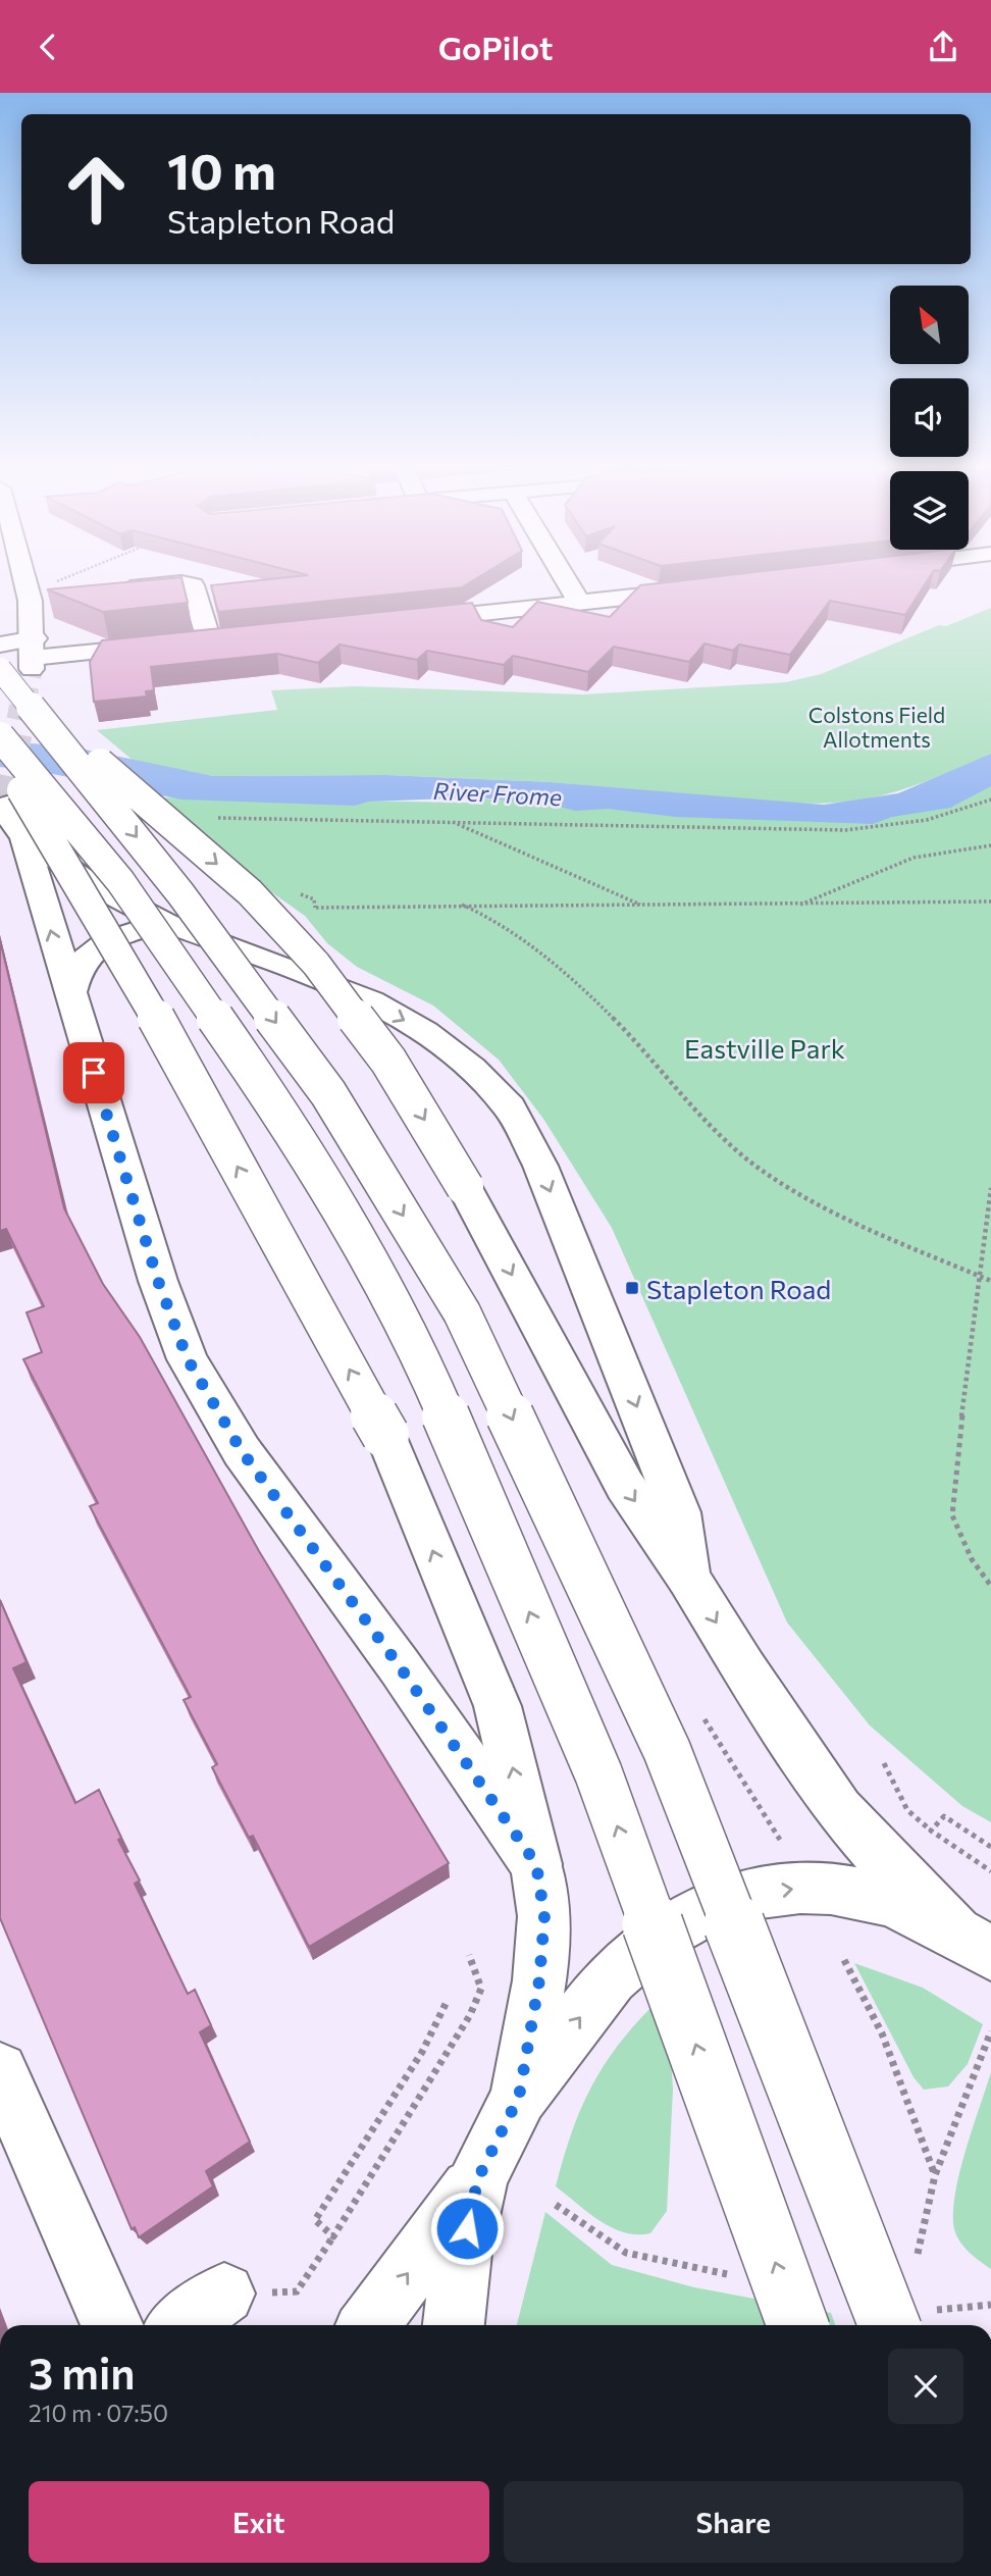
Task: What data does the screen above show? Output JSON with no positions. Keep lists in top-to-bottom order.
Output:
{
  "water": ["River Frome"],
  "parks": ["Colstons Field Allotments", "Eastville Park"],
  "places": {
    "transit": ["Stapleton Road"]
  },
  "north": "top left",
  "page": {
    "header": "GoPilot",
    "turn": ["10 m", "Stapleton Road"],
    "heading": ["3 min", "210 m · 07:50"],
    "buttons": ["Exit", "Share"]
  }
}
